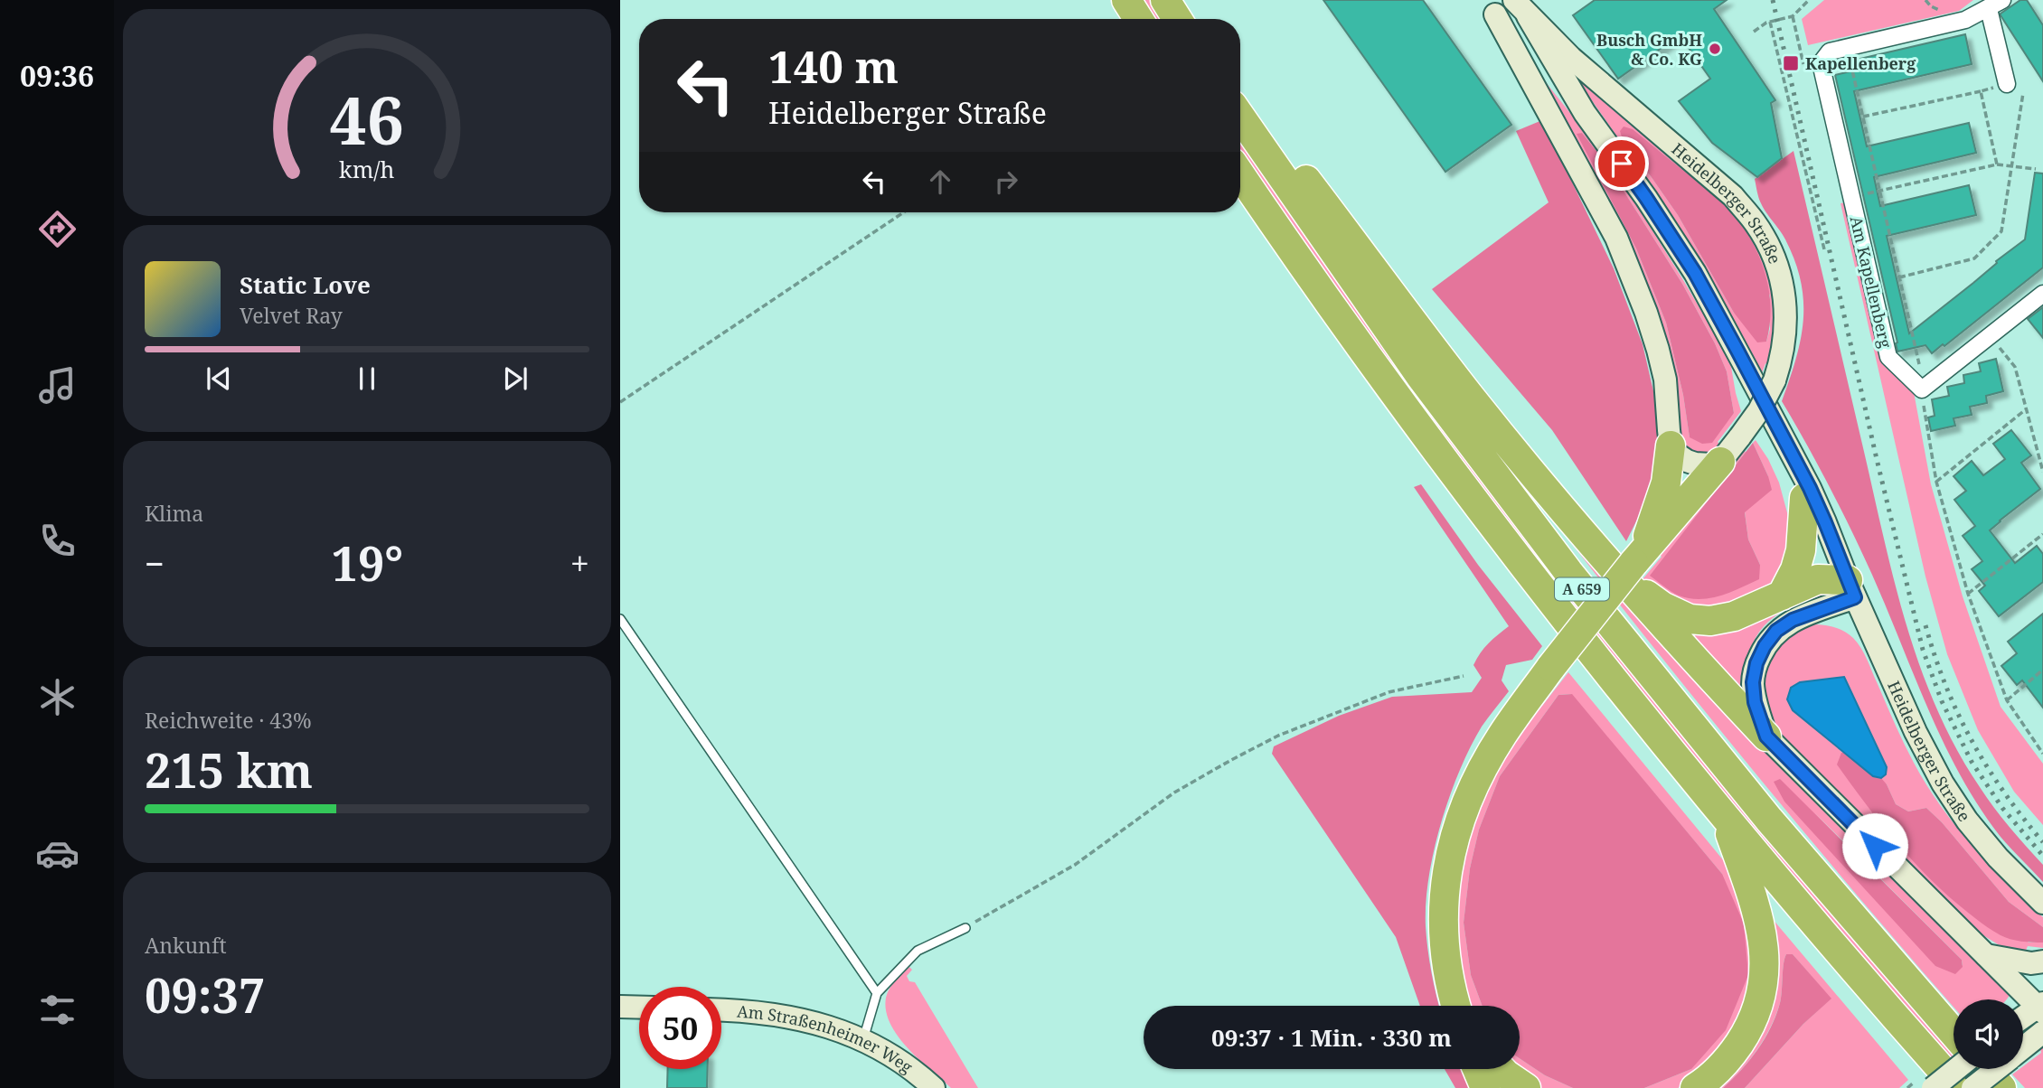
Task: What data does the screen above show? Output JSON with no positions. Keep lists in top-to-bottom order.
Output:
{
  "streets": {
    "highway": ["A 659"],
    "main road": ["Heidelberger Straße", "Am Straßenheimer Weg"],
    "street": ["Am Kapellenberg"]
  },
  "places": {
    "other": ["Busch GmbH & Co. KG"],
    "transit": ["Kapellenberg"]
  },
  "page": {
    "tabs": "09:36",
    "turn": ["140 m", "Heidelberger Straße"],
    "song": ["Static Love", "Velvet Ray"],
    "tile": [
      "Klima",
      ["Reichweite · 43%", "215 km"],
      ["Ankunft", "09:37"]
    ],
    "heat": ["−", "19°", "+"],
    "limit": "50",
    "trip": "09:37 · 1 Min. · 330 m",
    "gauge": ["46", "km/h"]
  }
}
